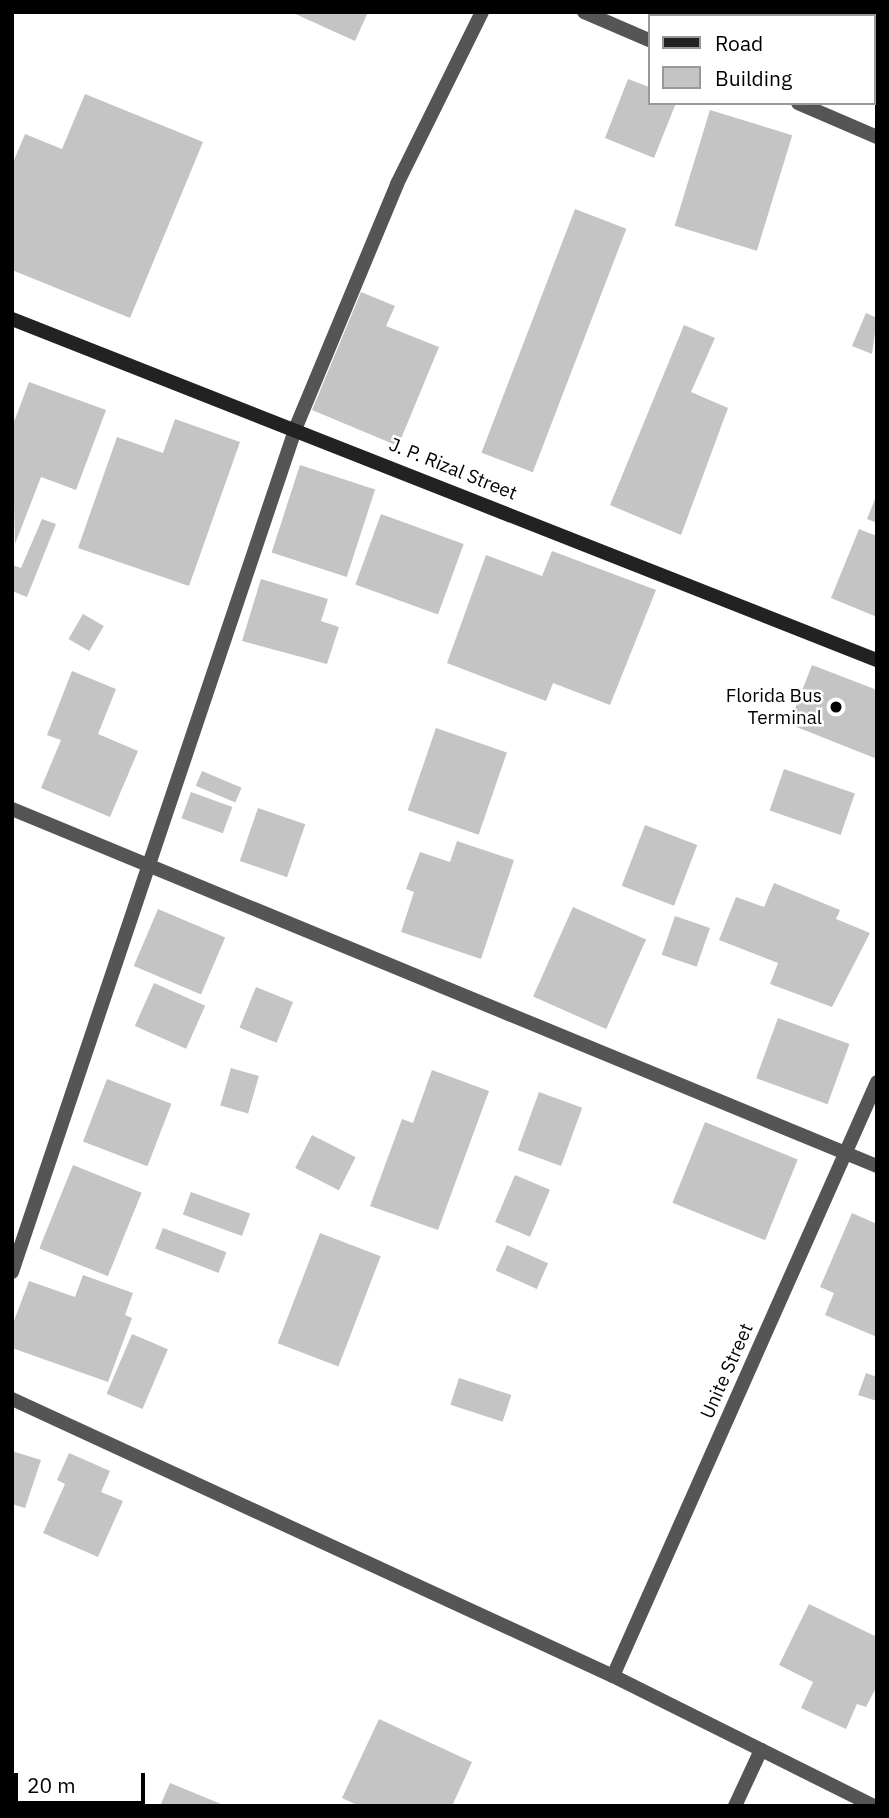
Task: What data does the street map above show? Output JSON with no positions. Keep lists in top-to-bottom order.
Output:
{
  "streets": {
    "main road": ["J. P. Rizal Street"],
    "street": ["Unite Street"]
  },
  "places": ["Florida Bus Terminal"],
  "legend": ["Road", "Building"],
  "scale_bar": "20 m"
}
